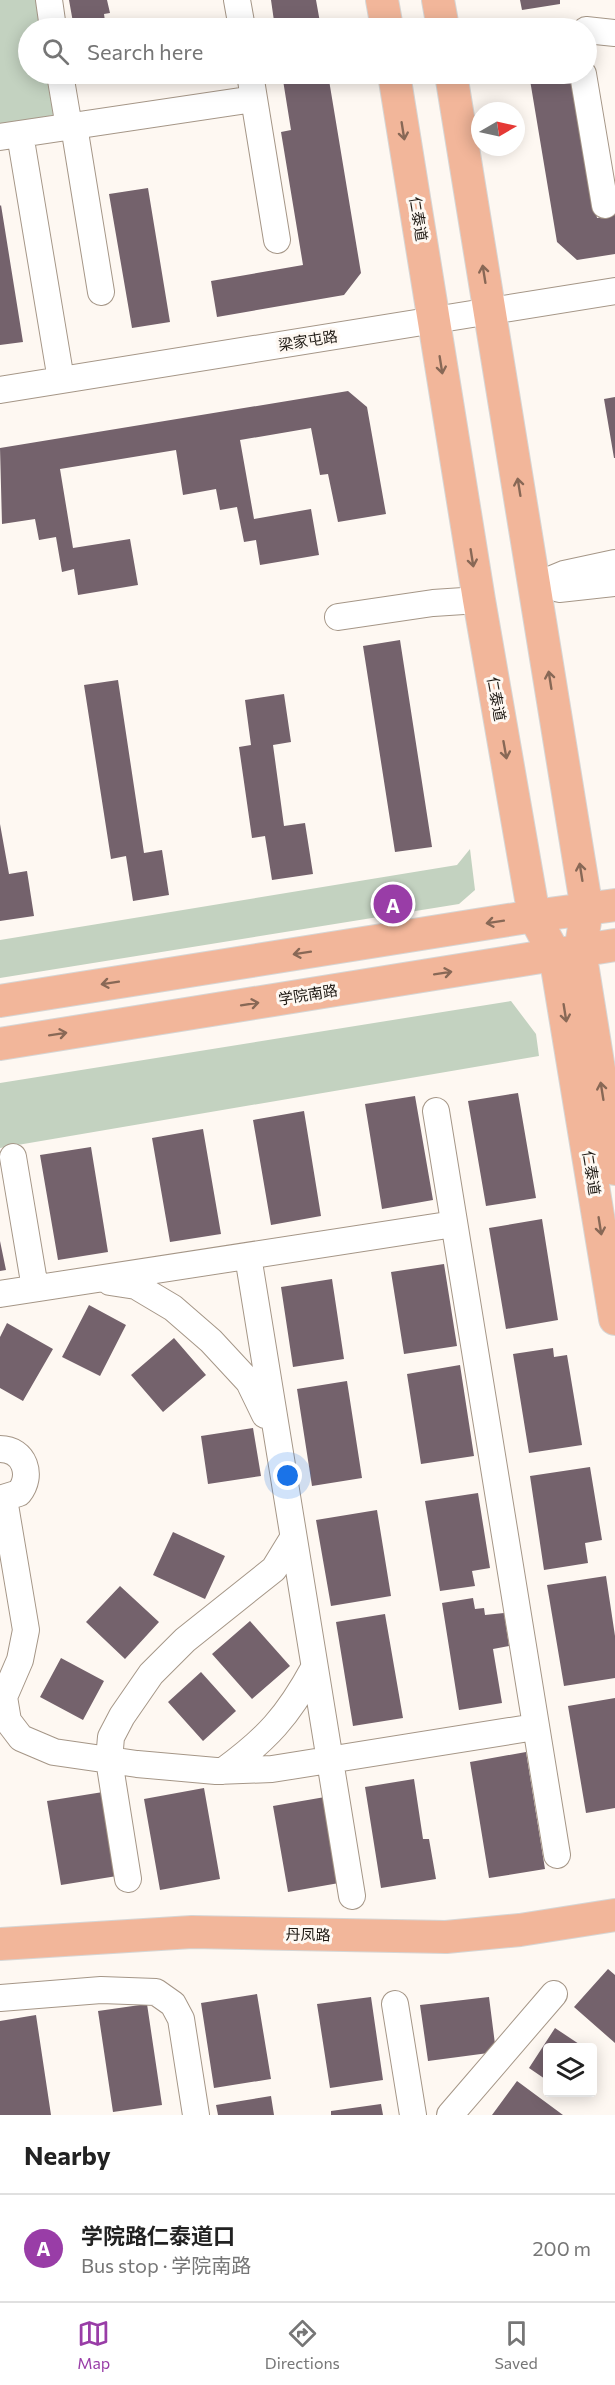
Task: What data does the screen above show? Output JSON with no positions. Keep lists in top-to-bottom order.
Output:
{
  "streets": {
    "main road": ["仁泰道", "学院南路", "丹凤路"],
    "street": ["梁家屯路"]
  },
  "crossings": [
    ["仁泰道", "梁家屯路"],
    ["仁泰道", "学院南路"]
  ],
  "north": "right",
  "page": {
    "search": "Search here",
    "pins": "A",
    "heading": "Nearby",
    "list": [
      {
        "mark": "A",
        "name": "学院路仁泰道口",
        "note": "Bus stop · 学院南路",
        "value": "200 m"
      }
    ],
    "nav": ["Map", "Directions", "Saved"]
  }
}
